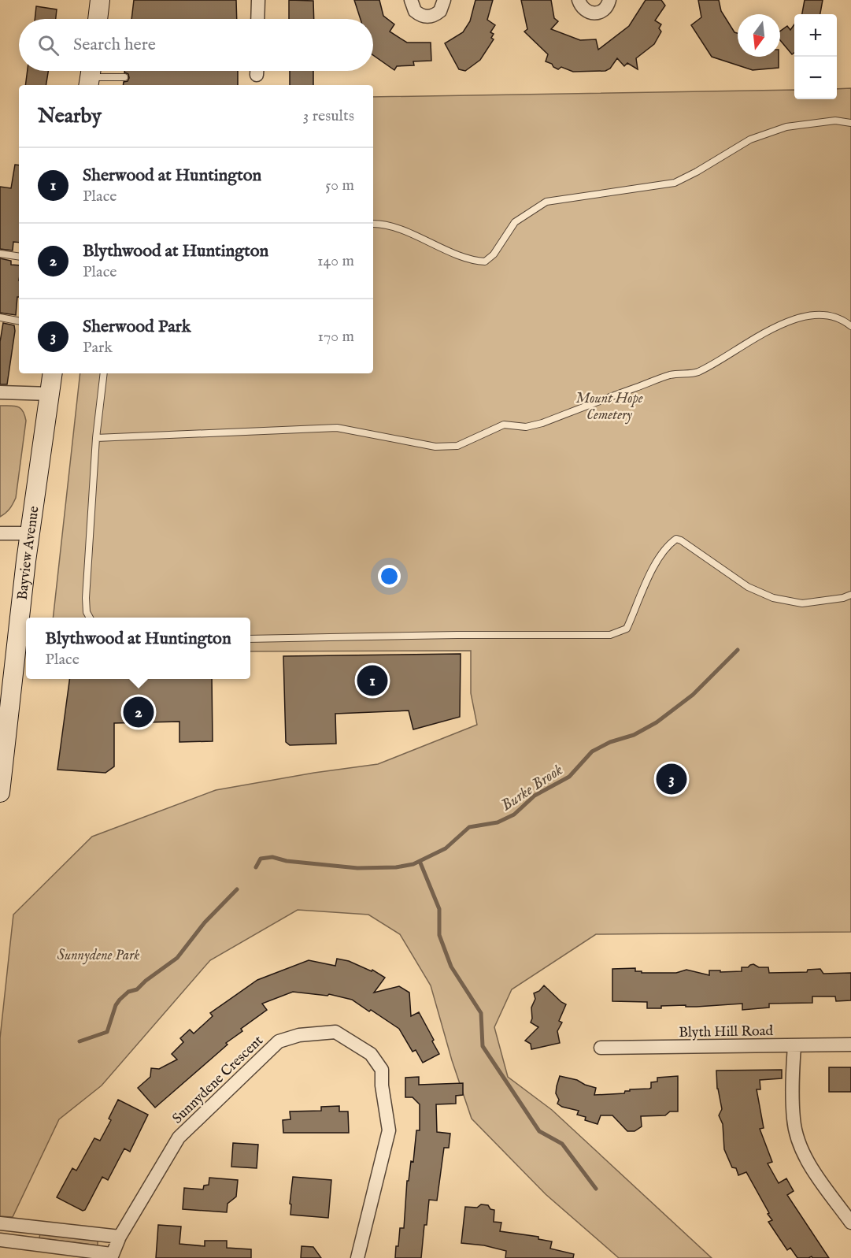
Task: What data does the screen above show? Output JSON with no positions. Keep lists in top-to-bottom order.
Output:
{
  "streets": {
    "main road": ["Bayview Avenue"],
    "street": ["Blyth Hill Road", "Sunnydene Crescent"]
  },
  "water": ["Burke Brook"],
  "parks": ["Mount Hope Cemetery", "Sunnydene Park"],
  "north": "bottom",
  "page": {
    "map_buttons": ["+", "−"],
    "search": "Search here",
    "heading": ["Nearby", "3 results"],
    "list": [
      {
        "mark": "1",
        "name": "Sherwood at Huntington",
        "note": "Place",
        "value": "50 m"
      },
      {
        "mark": "2",
        "name": "Blythwood at Huntington",
        "note": "Place",
        "value": "140 m"
      },
      {
        "mark": "3",
        "name": "Sherwood Park",
        "note": "Park",
        "value": "170 m"
      }
    ],
    "popup": ["Blythwood at Huntington", "Place"],
    "pins": ["1", "2", "3"]
  }
}
